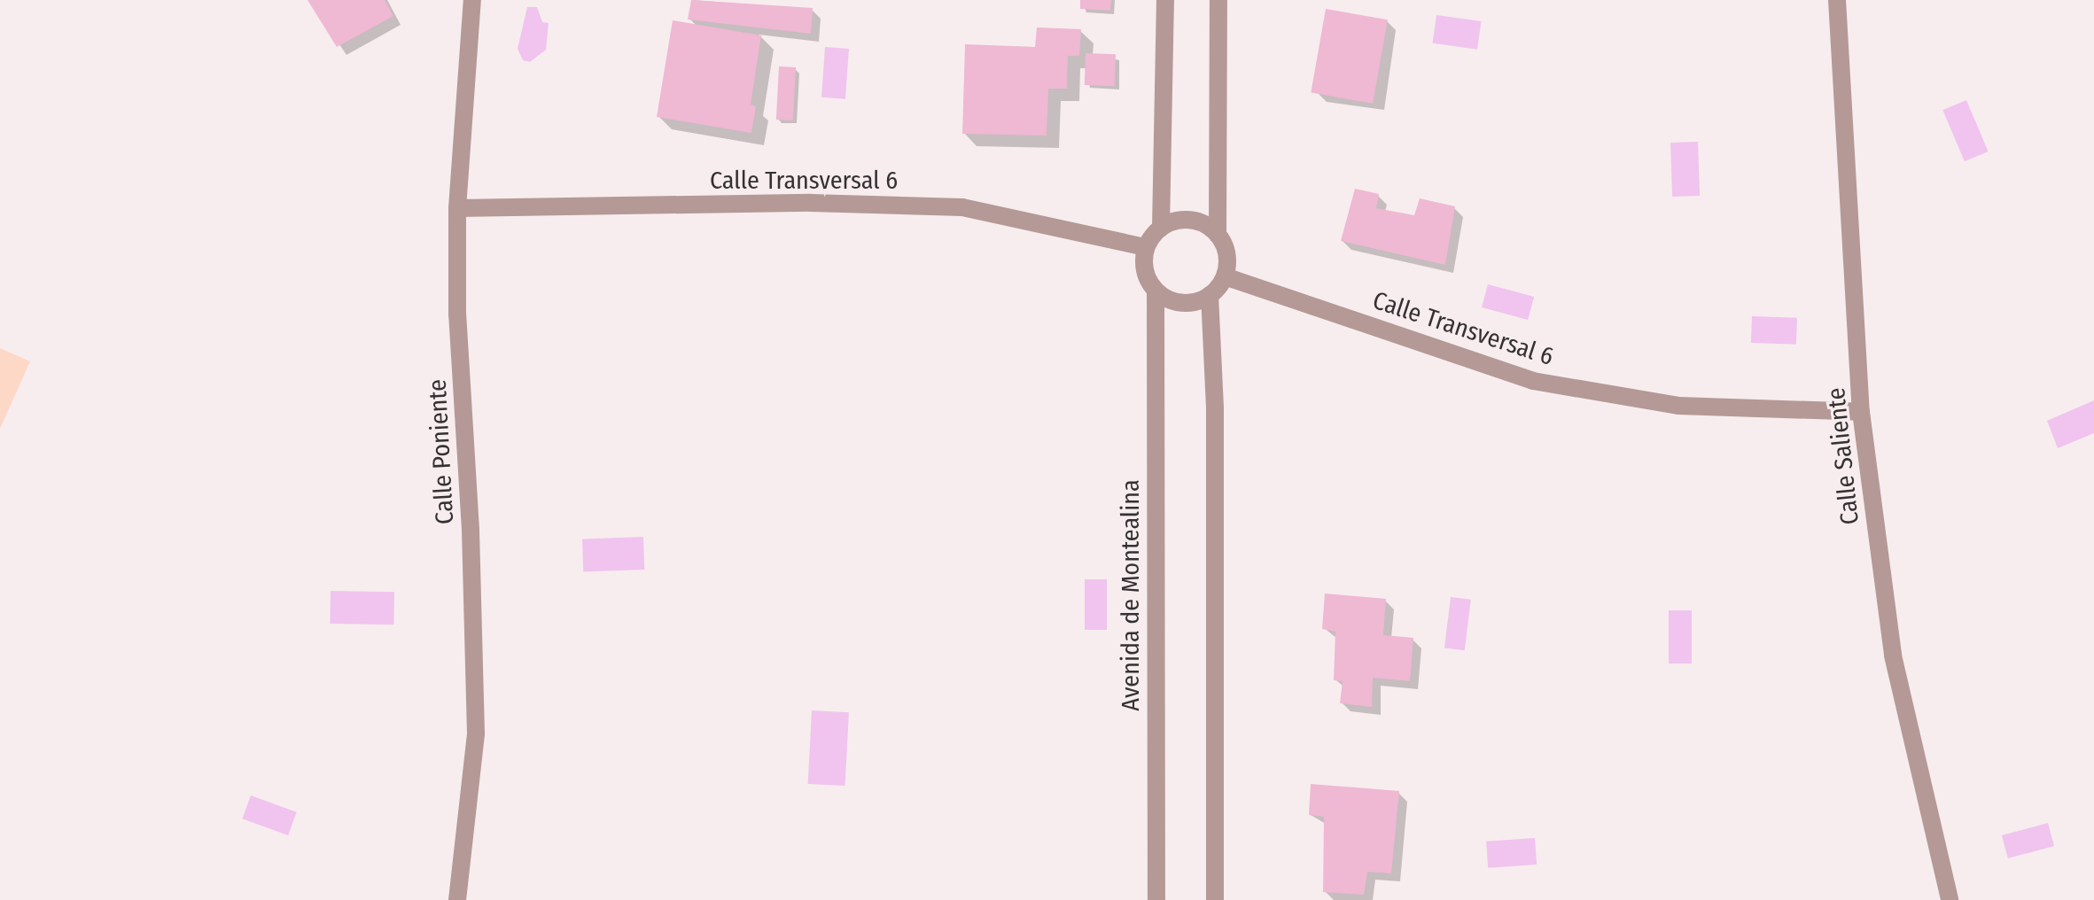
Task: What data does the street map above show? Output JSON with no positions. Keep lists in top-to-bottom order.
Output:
{
  "streets": {
    "street": [
      "Calle Transversal 6",
      "Calle Poniente",
      "Calle Saliente",
      "Avenida de Montealina"
    ]
  },
  "crossings": [
    ["Calle Transversal 6", "Calle Poniente"],
    ["Calle Transversal 6", "Calle Saliente"],
    ["Calle Transversal 6", "Avenida de Montealina"]
  ]
}
